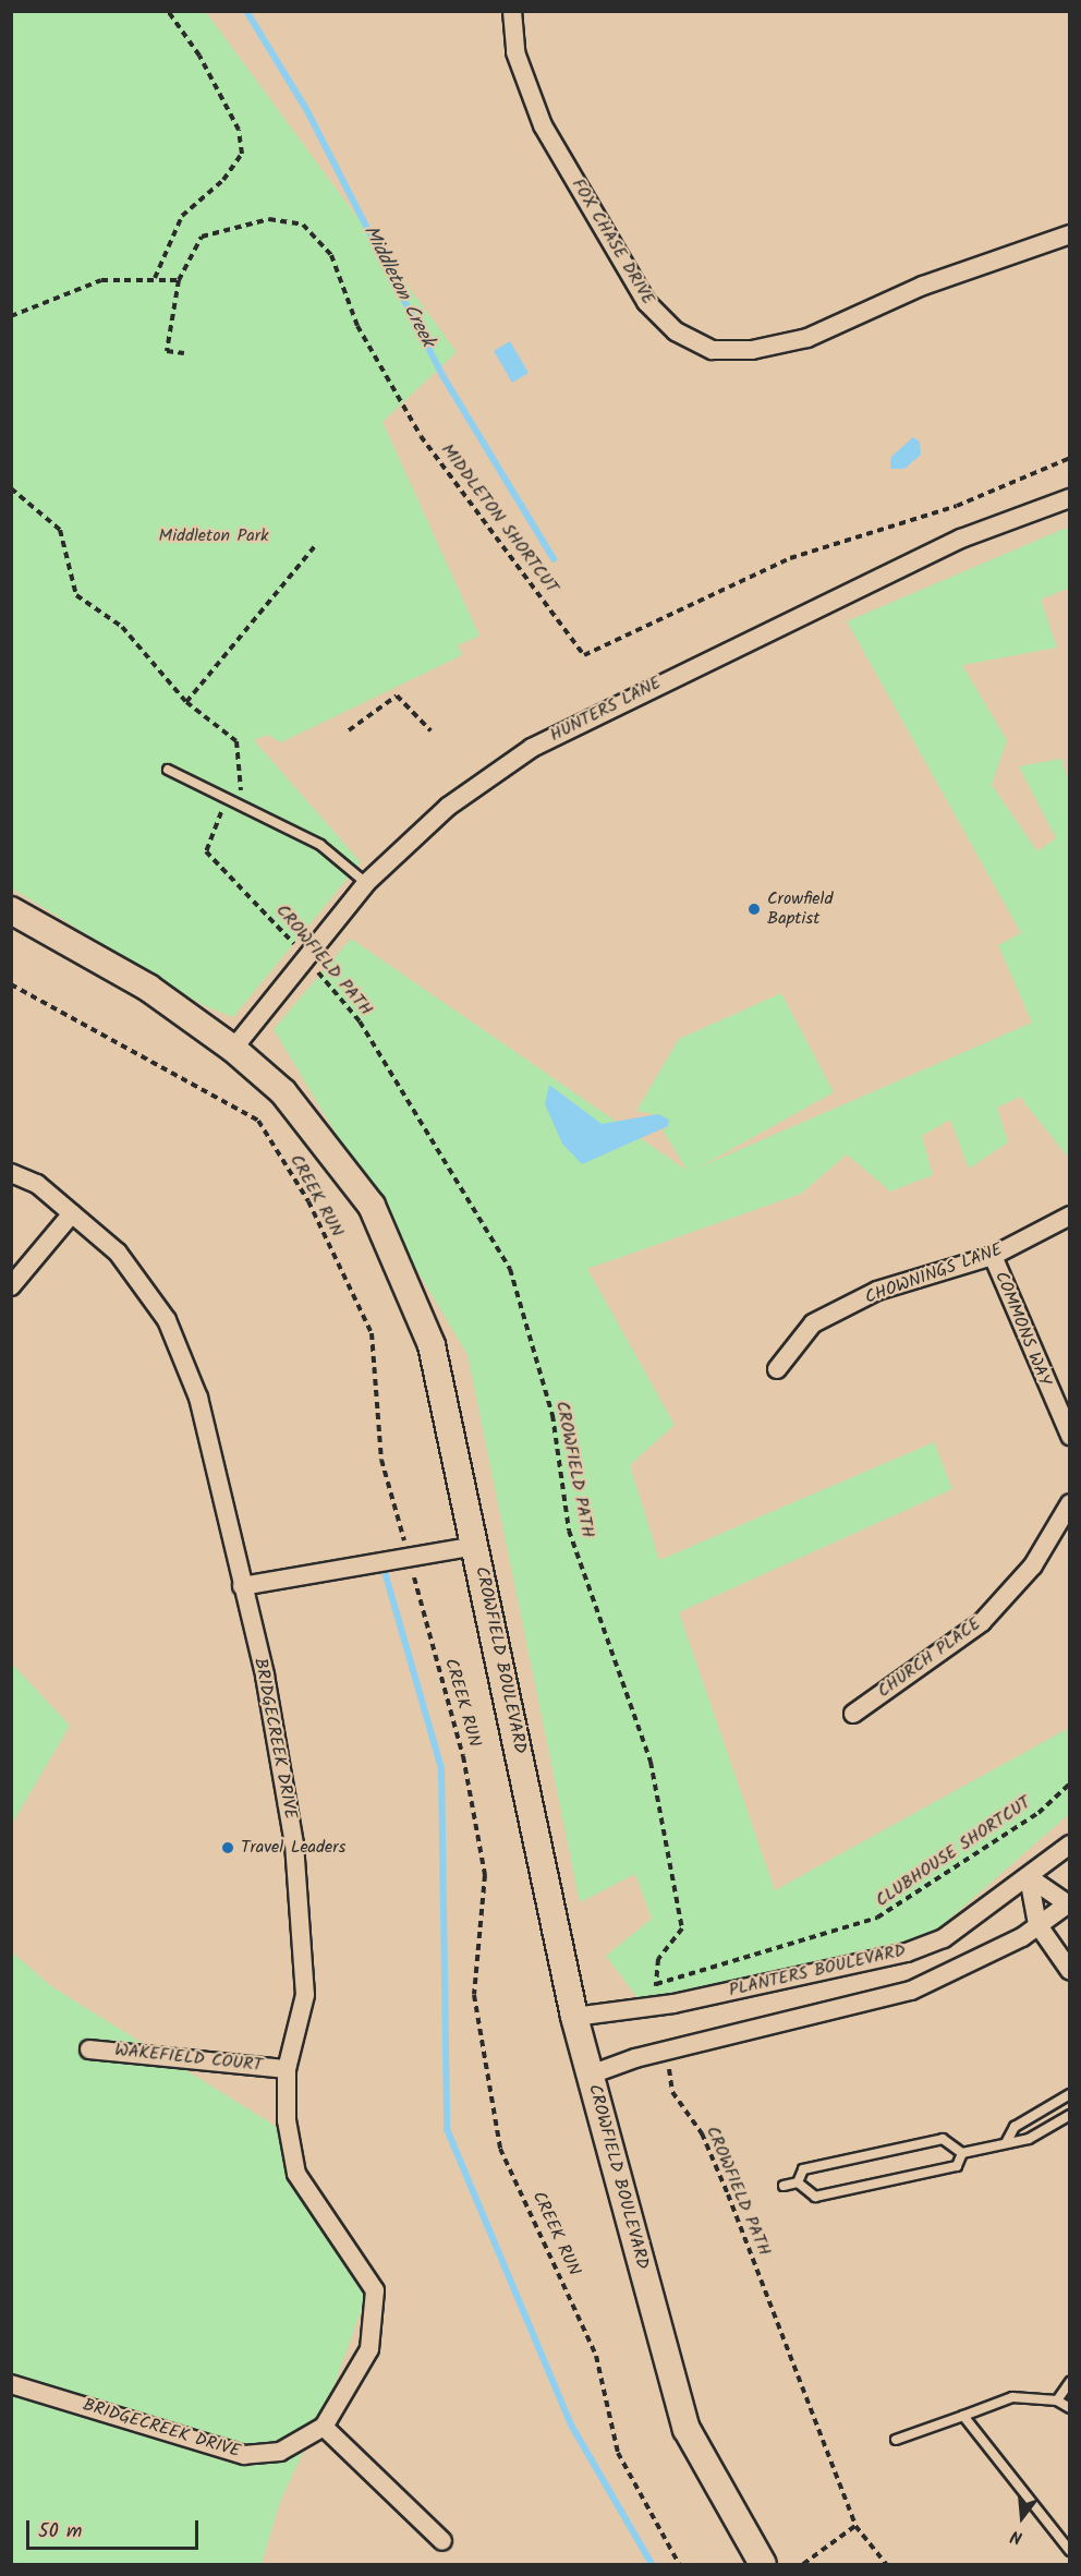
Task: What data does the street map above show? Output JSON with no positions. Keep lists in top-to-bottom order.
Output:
{
  "streets": {
    "main road": ["CROWFIELD BOULEVARD"],
    "street": [
      "FOX CHASE DRIVE",
      "HUNTERS LANE",
      "CHOWNINGS LANE",
      "COMMONS WAY",
      "CHURCH PLACE",
      "BRIDGECREEK DRIVE",
      "PLANTERS BOULEVARD",
      "WAKEFIELD COURT"
    ],
    "path": [
      "MIDDLETON SHORTCUT",
      "CROWFIELD PATH",
      "CREEK RUN",
      "CLUBHOUSE SHORTCUT"
    ]
  },
  "crossings": [
    ["HUNTERS LANE", "CROWFIELD PATH"],
    ["HUNTERS LANE", "CROWFIELD BOULEVARD"],
    ["CROWFIELD PATH", "CLUBHOUSE SHORTCUT"],
    ["CROWFIELD PATH", "PLANTERS BOULEVARD"],
    ["CHOWNINGS LANE", "COMMONS WAY"],
    ["CROWFIELD BOULEVARD", "PLANTERS BOULEVARD"],
    ["BRIDGECREEK DRIVE", "WAKEFIELD COURT"]
  ],
  "water": ["Middleton Creek"],
  "parks": ["Middleton Park"],
  "places": ["Crowfield Baptist", "Travel Leaders"],
  "scale_bar": "50 m",
  "north": "bottom"
}
